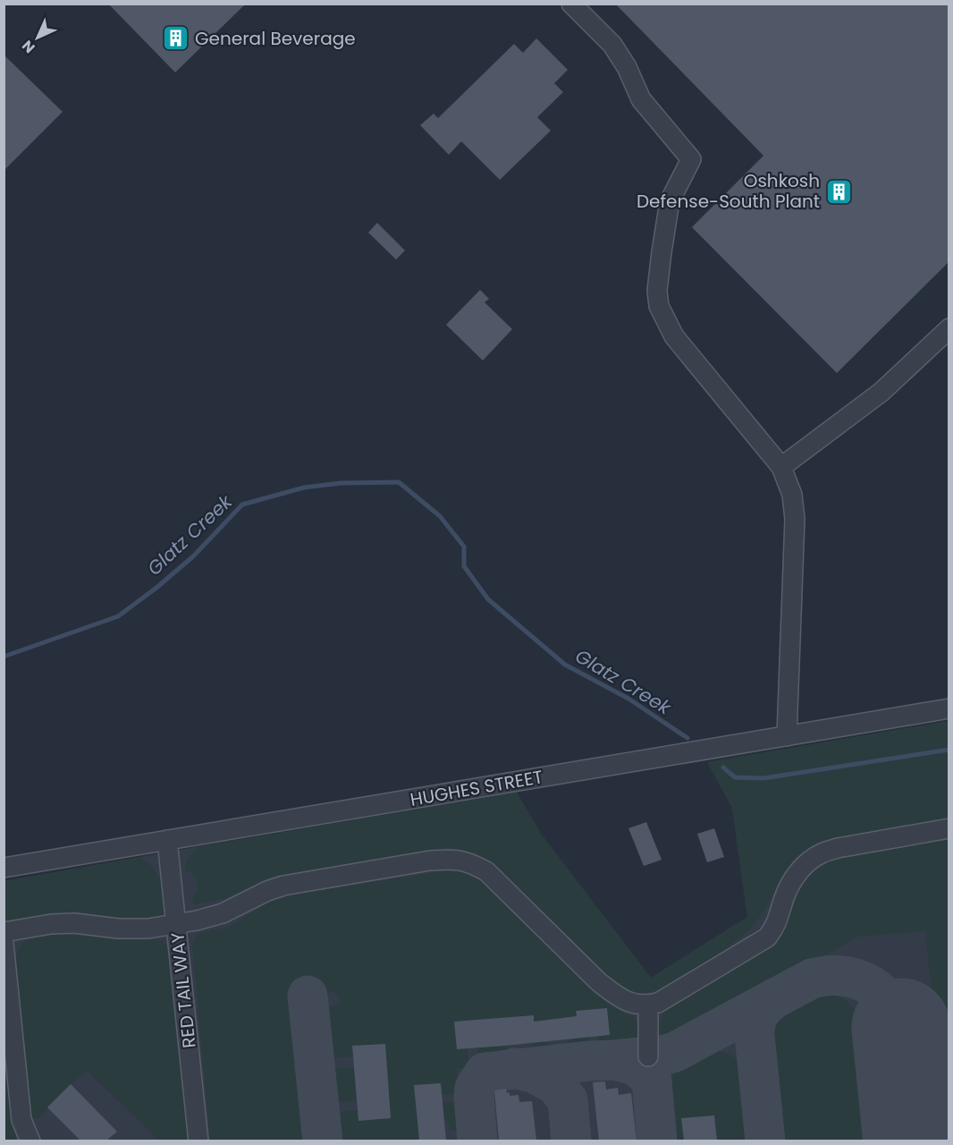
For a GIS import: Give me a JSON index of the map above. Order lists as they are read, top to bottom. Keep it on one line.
{"streets":{"street":["HUGHES STREET","RED TAIL WAY"]},"crossings":[["HUGHES STREET","RED TAIL WAY"]],"water":["Glatz Creek"],"places":{"building":["General Beverage","Oshkosh Defense-South Plant"]},"north":"bottom left"}
